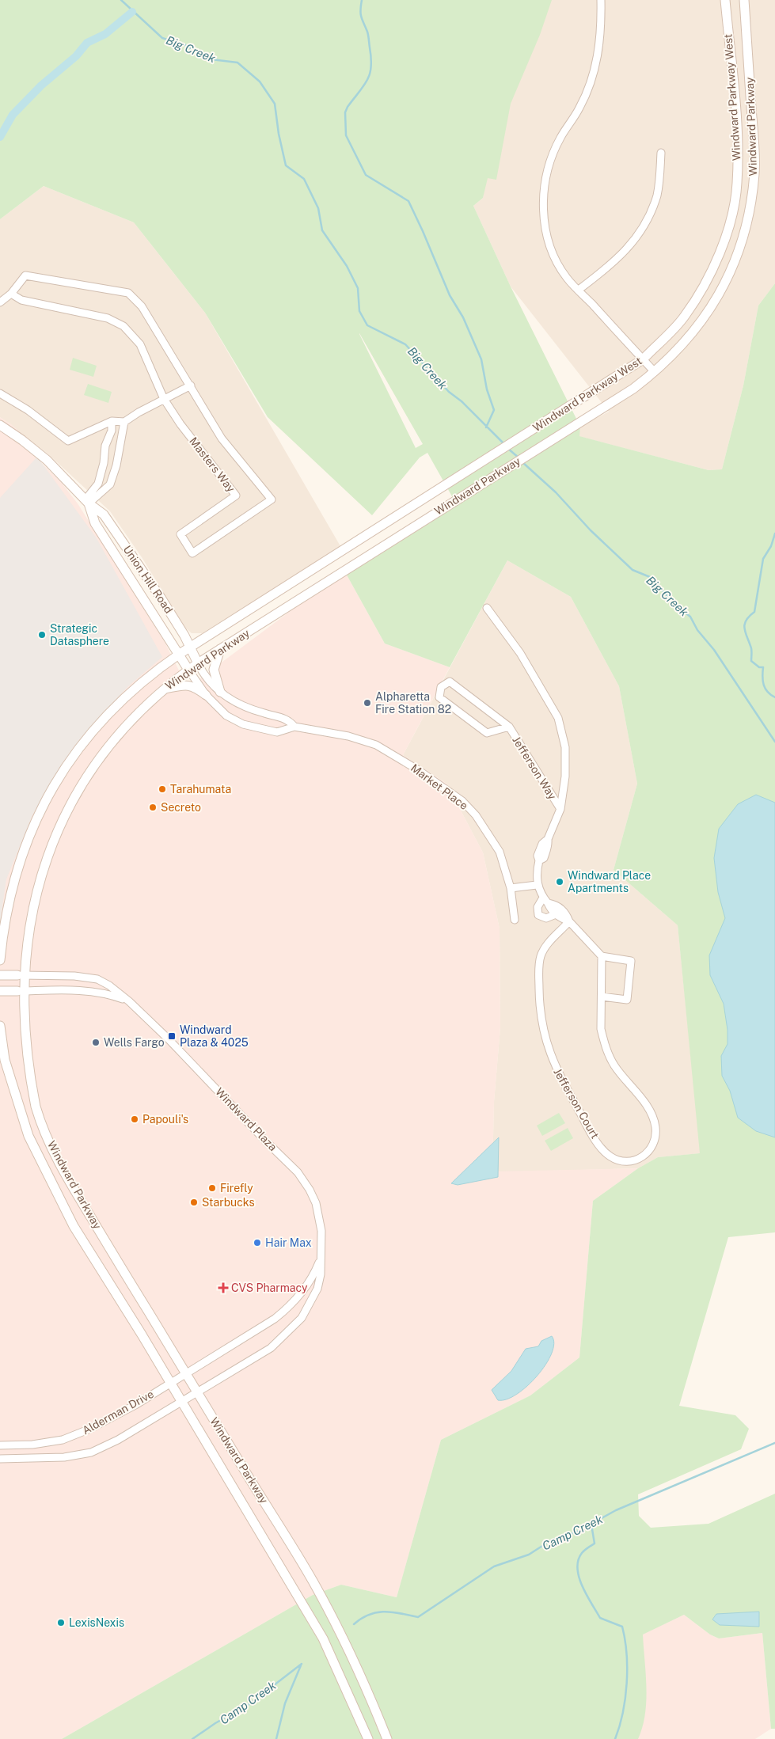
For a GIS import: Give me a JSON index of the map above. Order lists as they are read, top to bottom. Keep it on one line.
{"streets":{"main road":["Windward Parkway West","Windward Parkway","Union Hill Road","Windward Plaza"],"street":["Masters Way","Jefferson Way","Market Place","Jefferson Court","Alderman Drive"]},"crossings":[["Windward Parkway West","Windward Parkway"],["Windward Parkway","Union Hill Road"],["Windward Parkway","Market Place"],["Windward Parkway","Windward Plaza"],["Windward Parkway","Alderman Drive"],["Union Hill Road","Market Place"],["Windward Plaza","Alderman Drive"]],"water":["Big Creek","Camp Creek"],"places":{"other":["Strategic Datasphere","Alpharetta Fire Station 82","Tarahumata","Secreto","Windward Place Apartments","Wells Fargo","Papouli's","Firefly","Starbucks","Hair Max","LexisNexis"],"transit":["Windward Plaza & 4025"],"health":["CVS Pharmacy"]}}
